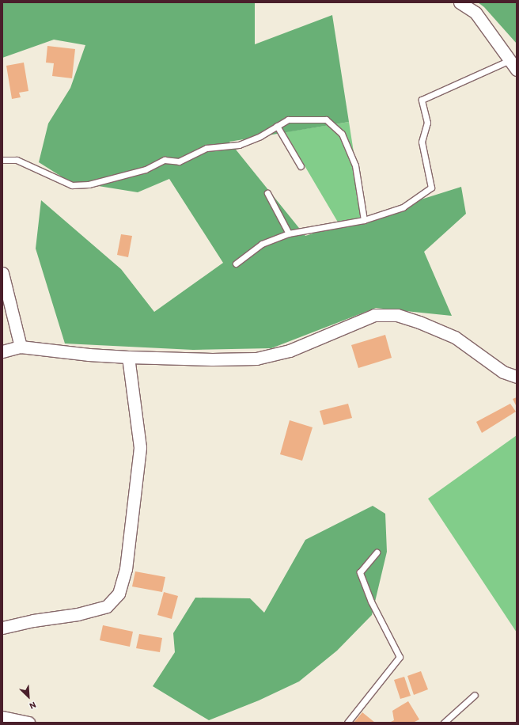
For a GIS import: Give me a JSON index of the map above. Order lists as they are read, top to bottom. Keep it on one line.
{"north":"bottom right"}
